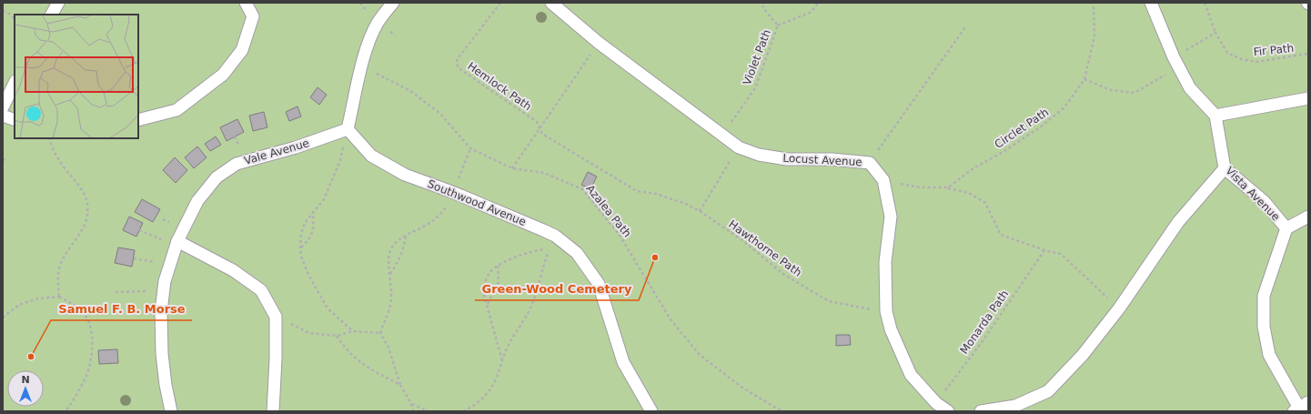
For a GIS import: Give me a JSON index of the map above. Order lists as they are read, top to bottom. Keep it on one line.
{"streets":{"lane":["Vale Avenue","Locust Avenue","Vista Avenue","Southwood Avenue"],"path":["Fir Path","Violet Path","Hemlock Path","Circlet Path","Azalea Path","Hawthorne Path","Monarda Path"]},"crossings":[["Violet Path","Locust Avenue"],["Hemlock Path","Hawthorne Path"],["Vale Avenue","Southwood Avenue"],["Locust Avenue","Hawthorne Path"],["Locust Avenue","Monarda Path"]],"places":["Green-Wood Cemetery","Samuel F. B. Morse"],"north":"top"}
